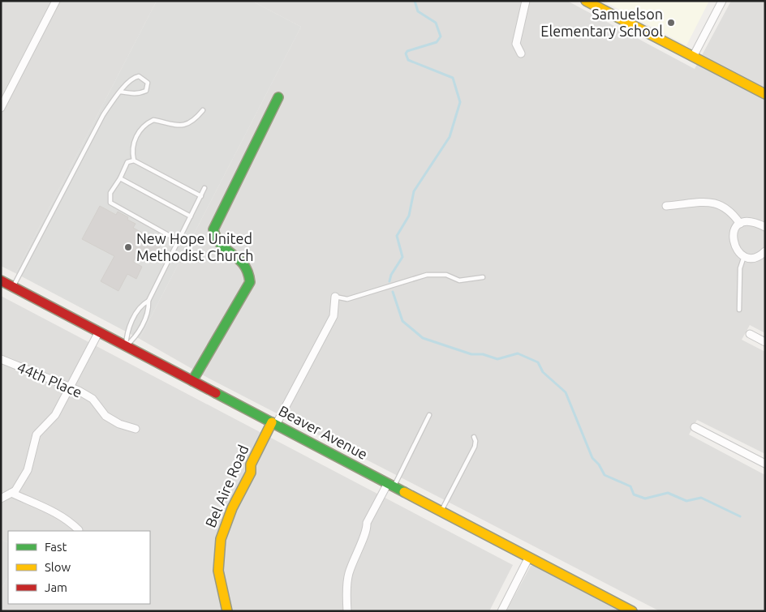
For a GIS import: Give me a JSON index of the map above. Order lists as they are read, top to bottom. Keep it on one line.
{"streets":{"street":["44th Place","Beaver Avenue","Bel Aire Road"]},"crossings":[["Beaver Avenue","Bel Aire Road"]],"places":["Samuelson Elementary School","New Hope United Methodist Church"],"legend":["Fast","Slow","Jam"]}
